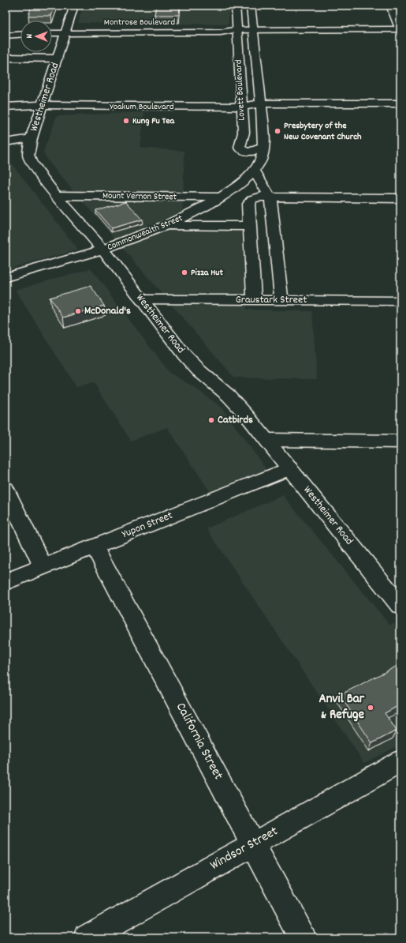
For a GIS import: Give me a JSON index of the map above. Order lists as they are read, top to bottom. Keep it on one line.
{"streets":{"street":["Montrose Boulevard","Lovett Boulevard","Westheimer Road","Yoakum Boulevard","Mount Vernon Street","Commonwealth Street","Graustark Street","Yupon Street","California Street","Windsor Street"]},"crossings":[["Montrose Boulevard","Lovett Boulevard"],["Montrose Boulevard","Westheimer Road"],["Lovett Boulevard","Yoakum Boulevard"],["Lovett Boulevard","Commonwealth Street"],["Westheimer Road","Yoakum Boulevard"],["Westheimer Road","Mount Vernon Street"],["Westheimer Road","Commonwealth Street"],["Westheimer Road","Graustark Street"],["Westheimer Road","Yupon Street"],["Mount Vernon Street","Commonwealth Street"],["Yupon Street","California Street"],["California Street","Windsor Street"]],"places":["Kung Fu Tea","Presbytery of the New Covenant Church","Pizza Hut","McDonald's","Catbirds","Anvil Bar & Refuge"],"north":"left"}
